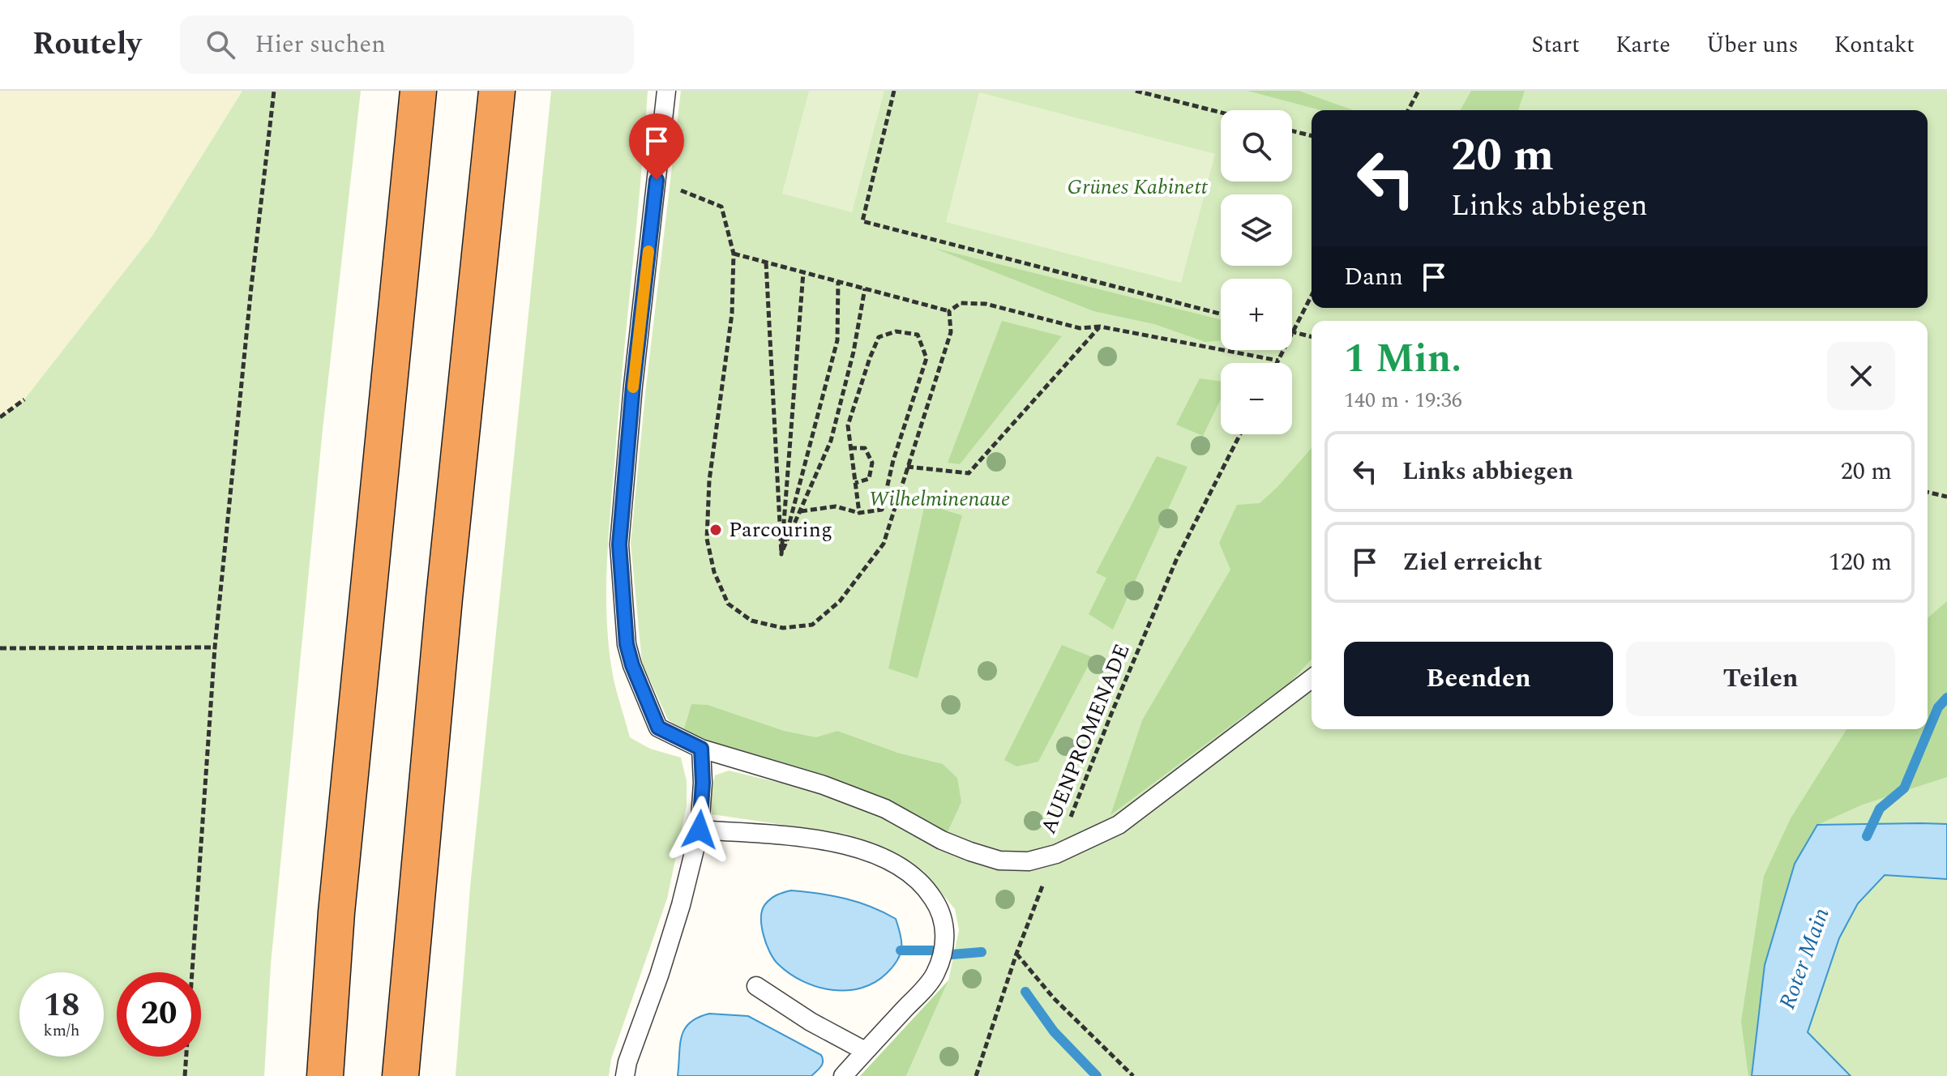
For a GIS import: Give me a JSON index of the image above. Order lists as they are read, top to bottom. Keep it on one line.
{"streets":{"path":["AUENPROMENADE"]},"water":["Roter Main"],"parks":["Grünes Kabinett","Wilhelminenaue"],"places":["Parcouring"],"page":{"header":"Routely","search":"Hier suchen","nav":["Start","Karte","Über uns","Kontakt"],"map_buttons":["+","−"],"turn":["20 m","Links abbiegen"],"then":"Dann","heading":["1 Min.","140 m · 19:36"],"list":[{"name":"Links abbiegen","value":"20 m"},{"name":"Ziel erreicht","value":"120 m"}],"buttons":["Beenden","Teilen"],"speed":"18 km/h","limit":"20"}}
